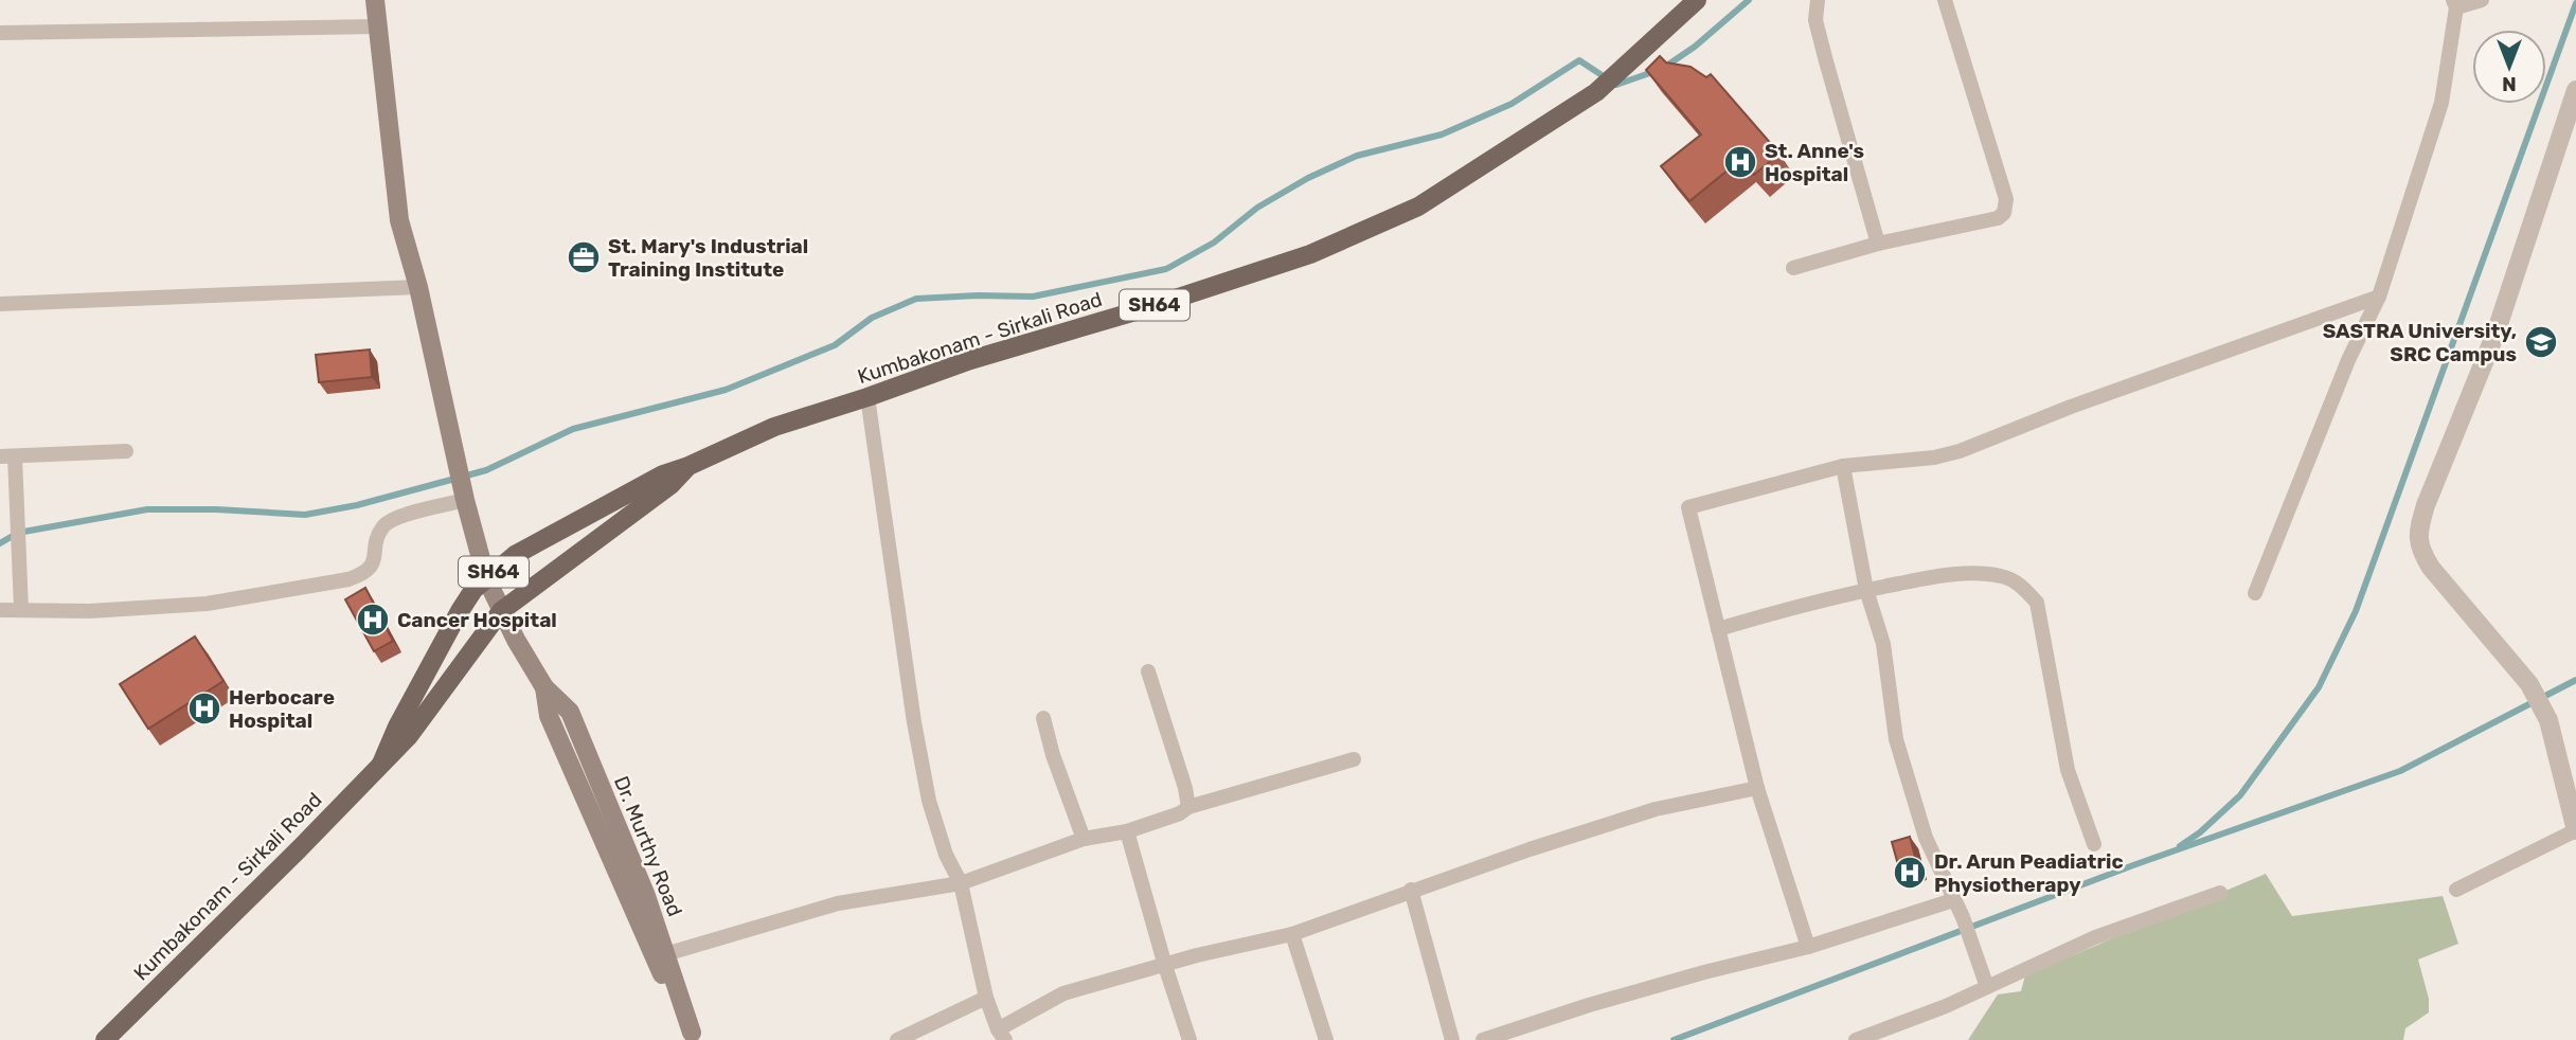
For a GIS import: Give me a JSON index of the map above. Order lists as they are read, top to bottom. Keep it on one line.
{"streets":{"main road":["SH64","Kumbakonam - Sirkali Road","Dr. Murthy Road"]},"crossings":[["Kumbakonam - Sirkali Road","Dr. Murthy Road"]],"places":{"hospital":["St. Anne's Hospital","Cancer Hospital","Herbocare Hospital","Dr. Arun Peadiatric Physiotherapy"],"office":["St. Mary's Industrial Training Institute"],"school or university":["SASTRA University, SRC Campus"]},"north":"bottom"}
